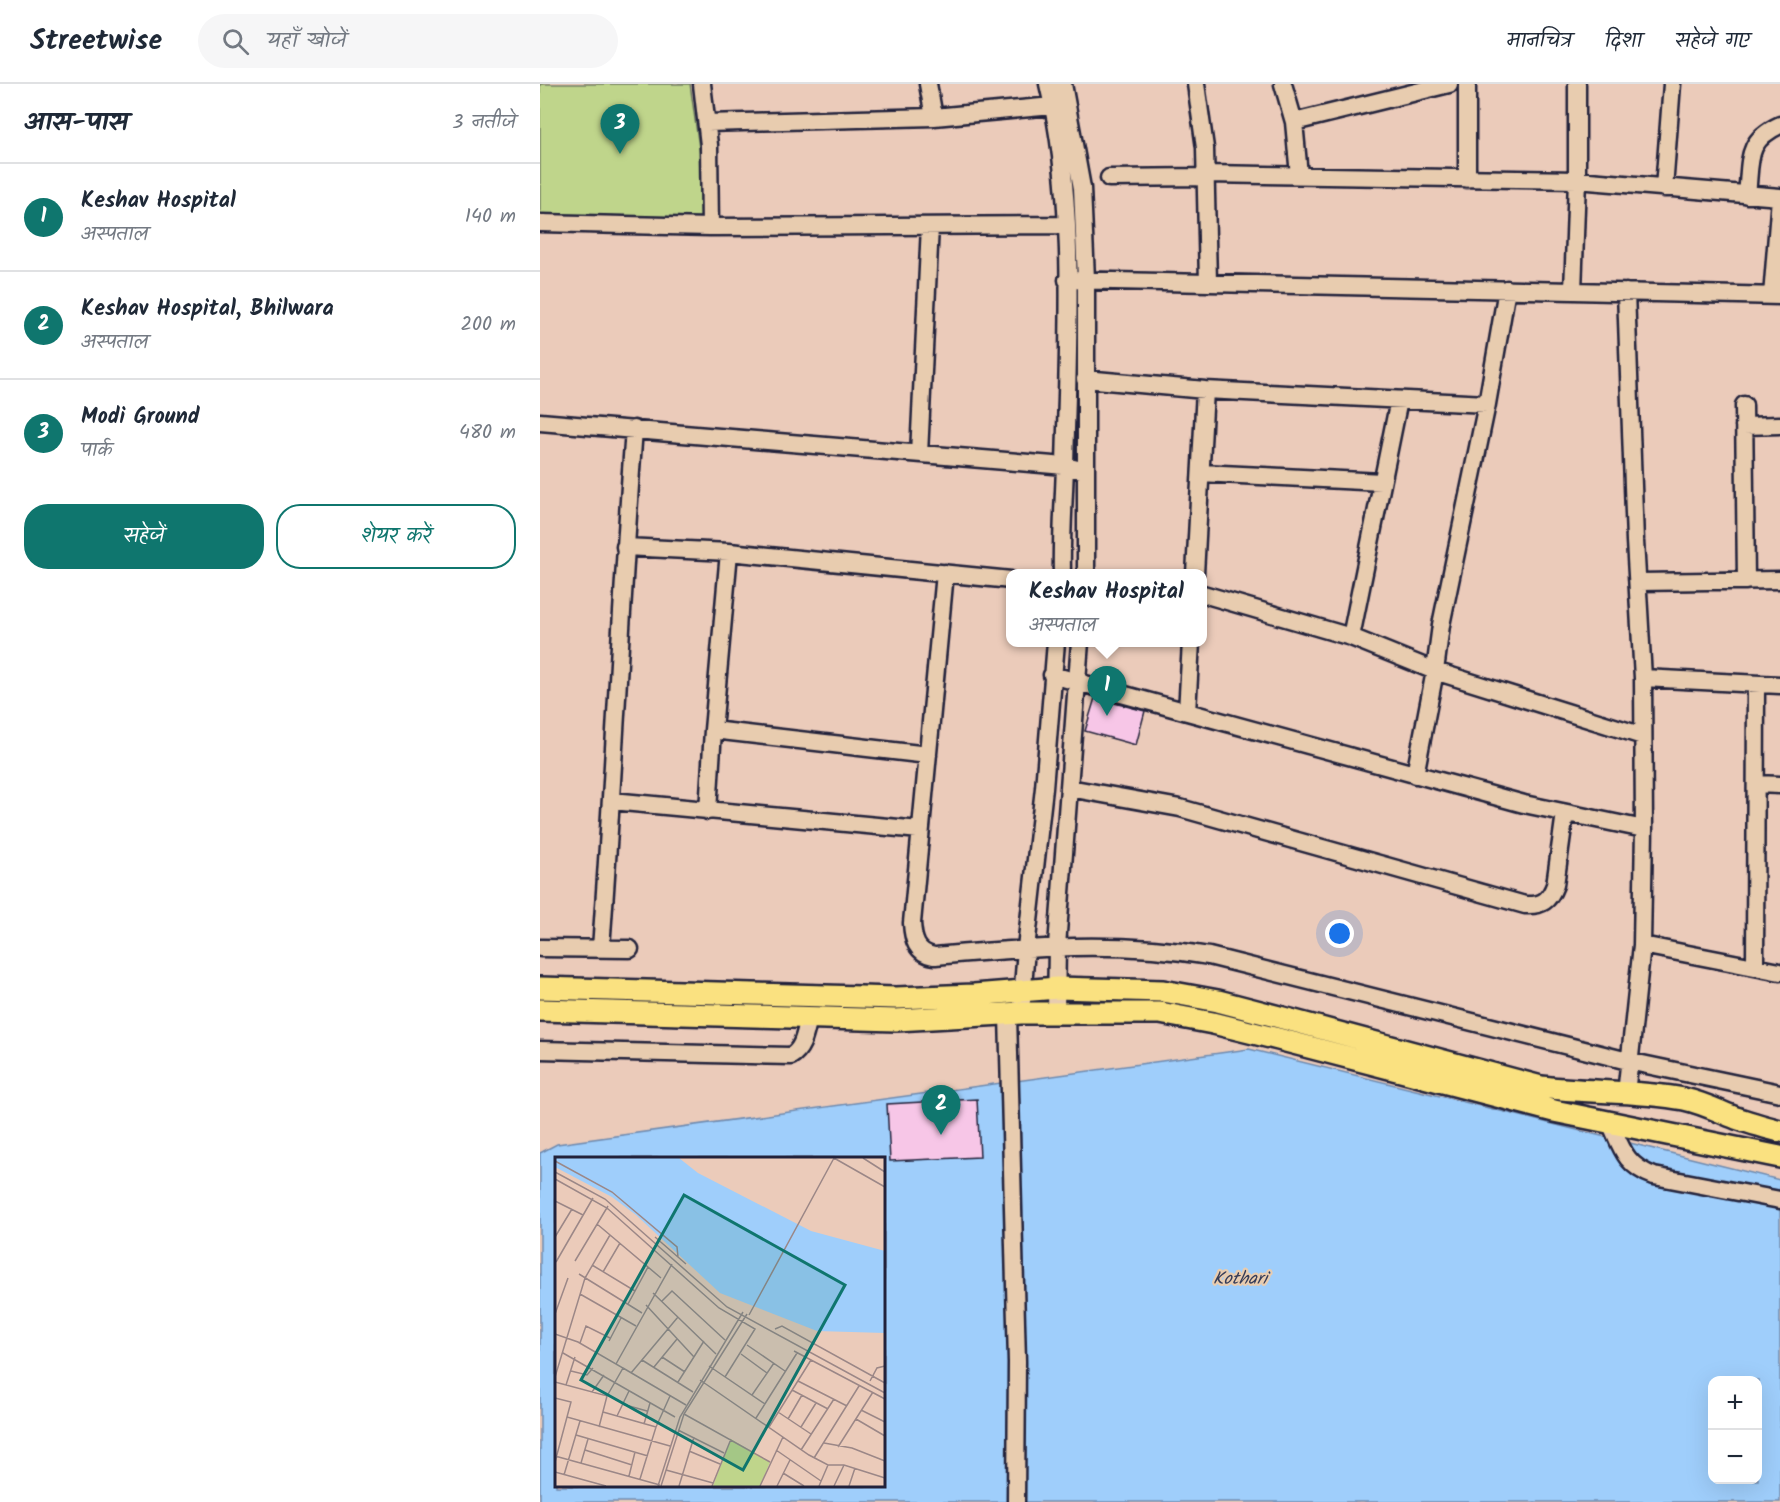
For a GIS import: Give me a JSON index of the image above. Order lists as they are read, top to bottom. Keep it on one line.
{"water":["Kothari"],"page":{"header":"Streetwise","search":"यहाँ खोजें","nav":["मानचित्र","दिशा","सहेजे गए"],"heading":["आस-पास","3 नतीजे"],"pins":["3","1","2"],"list":[{"mark":"1","name":"Keshav Hospital","note":"अस्पताल","value":"140 m"},{"mark":"2","name":"Keshav Hospital, Bhilwara","note":"अस्पताल","value":"200 m"},{"mark":"3","name":"Modi Ground","note":"पार्क","value":"480 m"}],"buttons":["सहेजें","शेयर करें"],"popup":["Keshav Hospital","अस्पताल"],"map_buttons":["+","−"]}}
